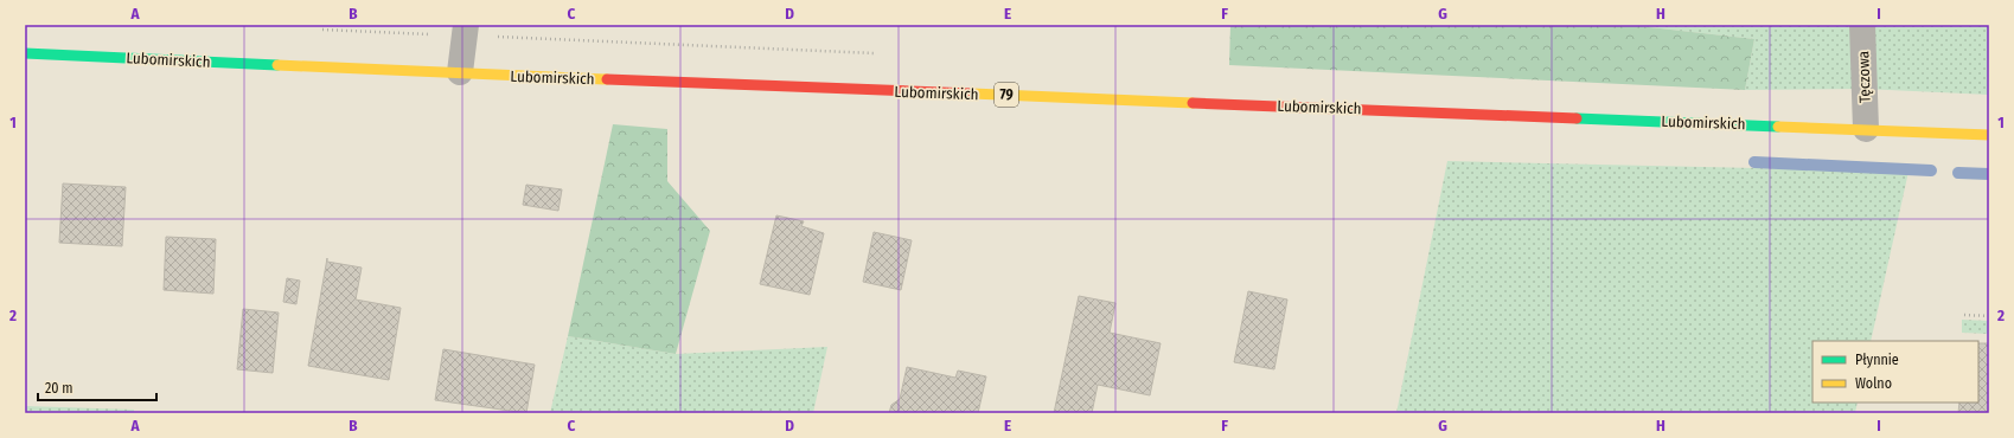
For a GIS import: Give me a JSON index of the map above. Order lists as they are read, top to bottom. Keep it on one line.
{"streets":{"main road":["Lubomirskich","79"],"street":["Tęczowa"]},"crossings":[["Lubomirskich","Tęczowa"]],"legend":["Płynnie","Wolno"],"scale_bar":"20 m","grid":{"columns":["A","B","C","D","E","F","G","H","I"],"rows":["1","2"]}}
